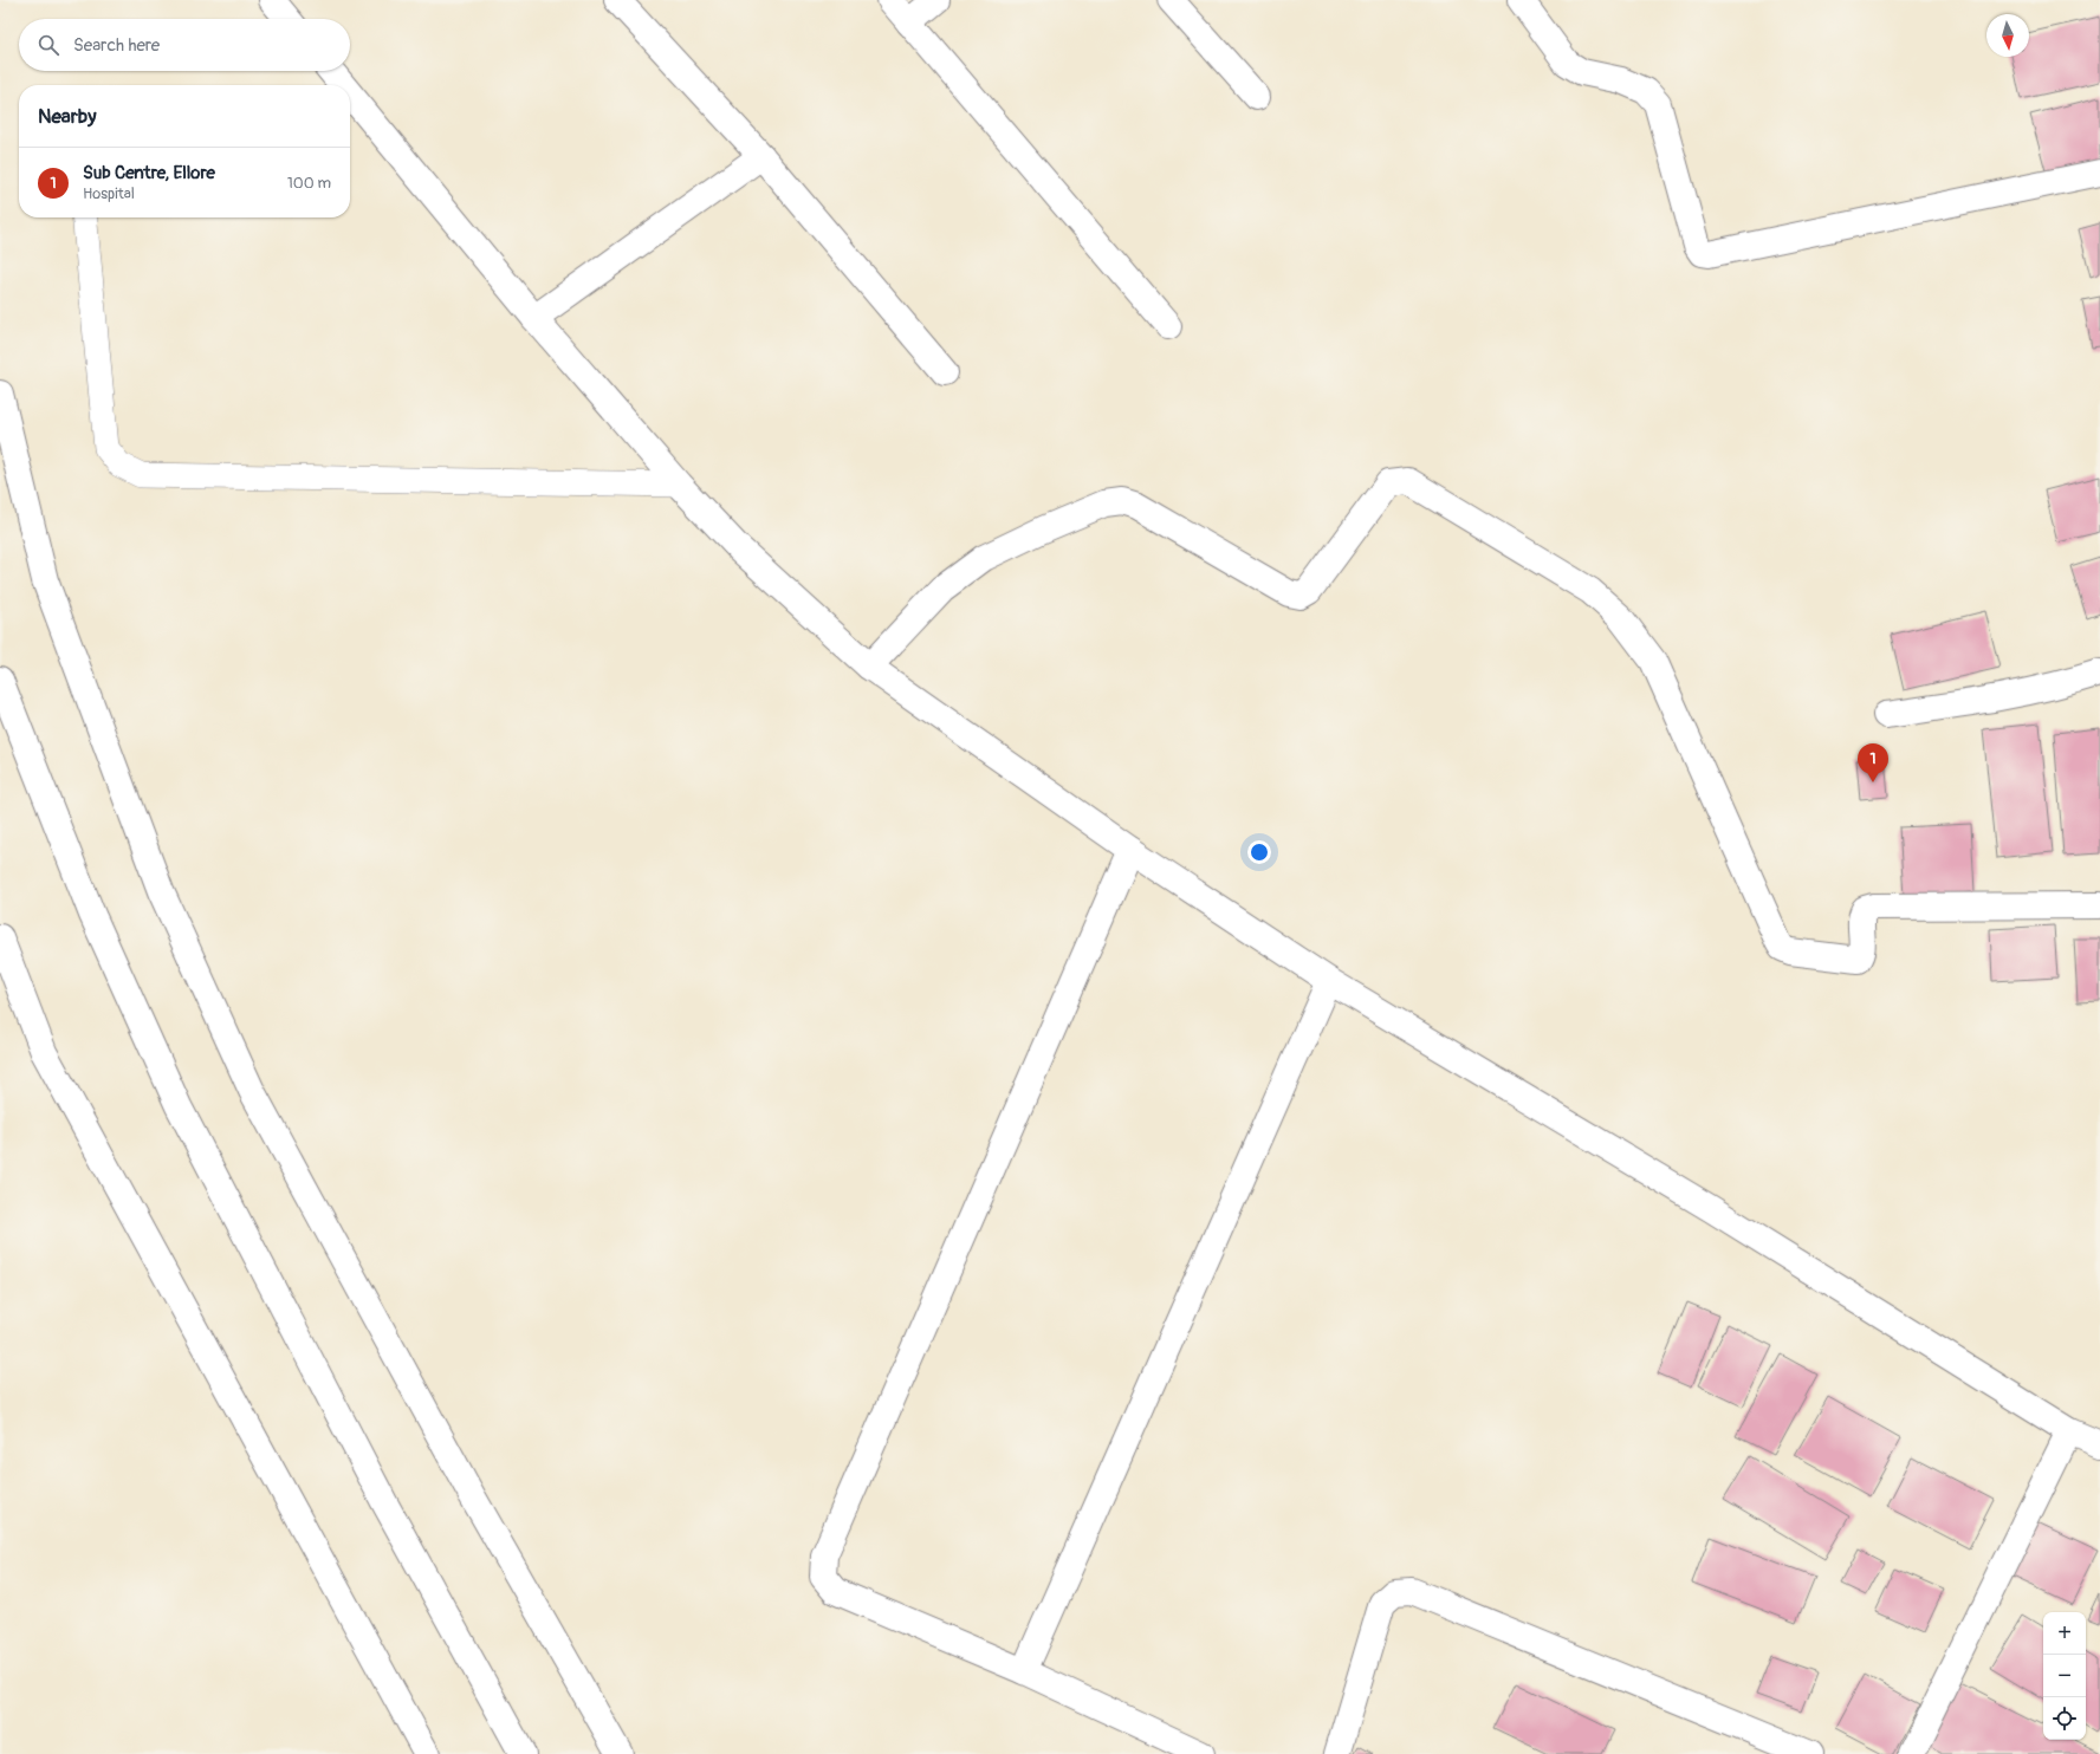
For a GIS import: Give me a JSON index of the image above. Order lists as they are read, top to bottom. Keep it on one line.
{"north":"bottom","page":{"search":"Search here","heading":"Nearby","list":[{"mark":"1","name":"Sub Centre, Ellore","note":"Hospital","value":"100 m"}],"pins":"1","map_buttons":["+","−"]}}
